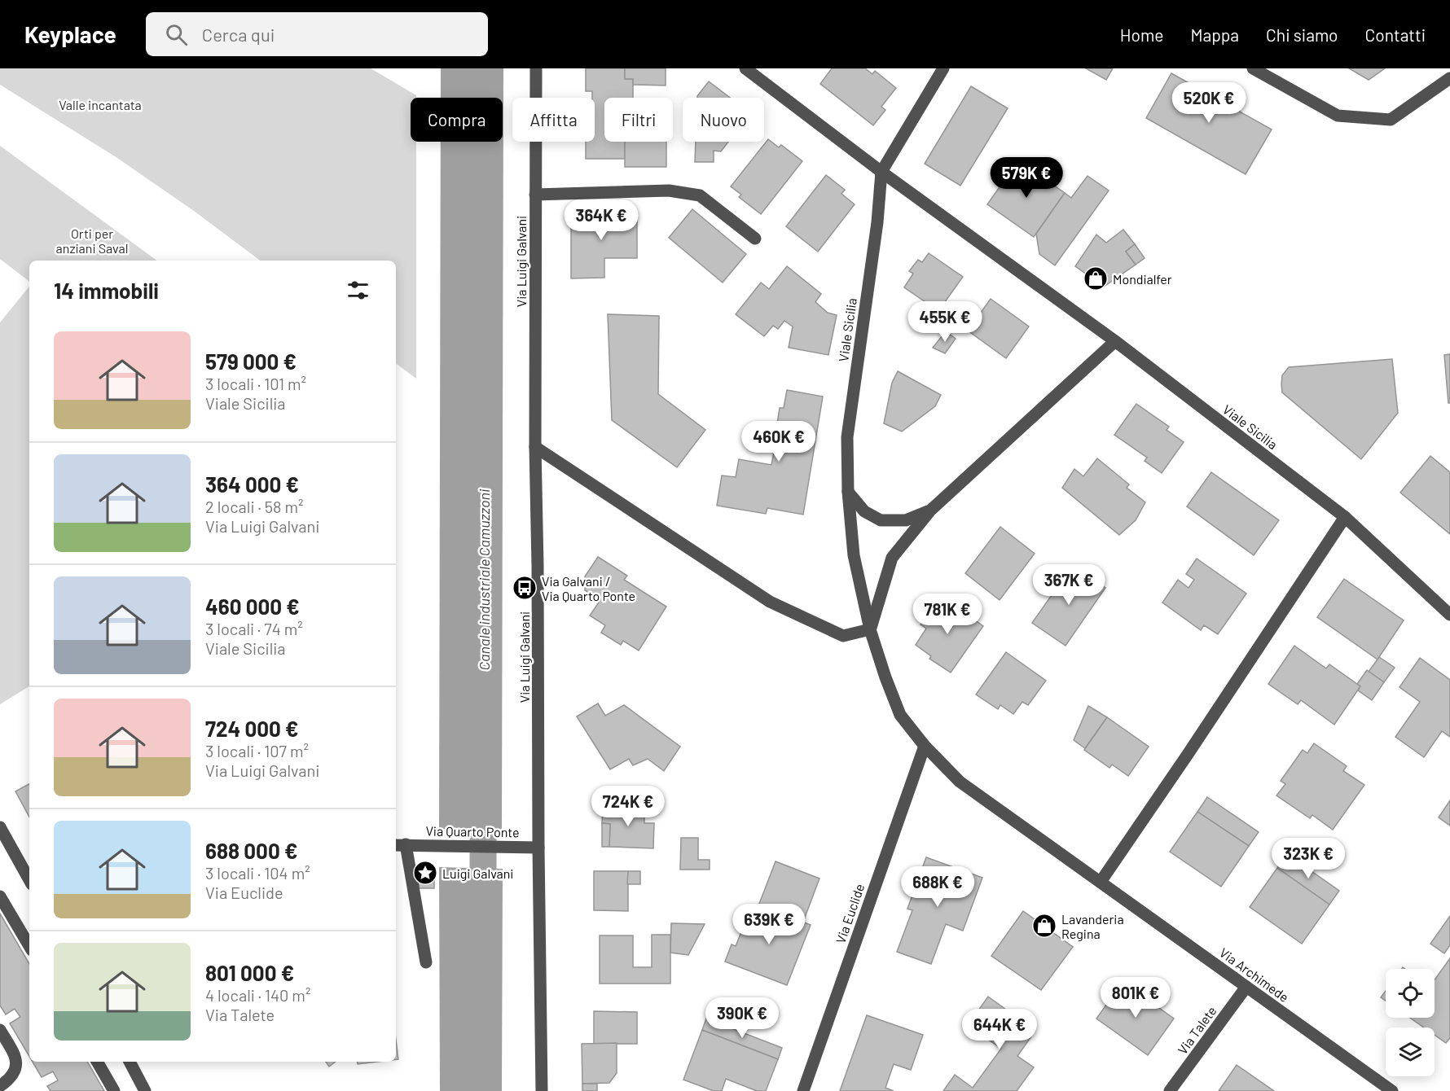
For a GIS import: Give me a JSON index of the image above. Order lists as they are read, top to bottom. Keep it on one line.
{"streets":{"street":["Via Luigi Galvani","Viale Sicilia","Via Quarto Ponte","Via Euclide","Via Archimede","Via Talete"]},"crossings":[["Via Luigi Galvani","Via Quarto Ponte"],["Viale Sicilia","Via Archimede"],["Via Euclide","Via Archimede"],["Via Archimede","Via Talete"]],"water":["Canale industriale Camuzzoni"],"parks":["Valle incantata","Orti per anziani Saval"],"places":{"shop":["Mondialfer","Lavanderia Regina"],"bus stop":["Via Galvani / Via Quarto Ponte"],"place":["Luigi Galvani"]},"page":{"header":"Keyplace","search":"Cerca qui","nav":["Home","Mappa","Chi siamo","Contatti"],"price":["520K €","579K €","364K €","455K €","460K €","367K €","781K €","724K €","323K €","688K €","639K €","801K €","390K €","644K €"],"chip":["Compra","Affitta","Filtri","Nuovo"],"heading":"14 immobili","list":[{"name":"579 000 €","note":"3 locali · 101 m² · Viale Sicilia"},{"name":"364 000 €","note":"2 locali · 58 m² · Via Luigi Galvani"},{"name":"460 000 €","note":"3 locali · 74 m² · Viale Sicilia"},{"name":"724 000 €","note":"3 locali · 107 m² · Via Luigi Galvani"},{"name":"688 000 €","note":"3 locali · 104 m² · Via Euclide"},{"name":"801 000 €","note":"4 locali · 140 m² · Via Talete"}]}}
